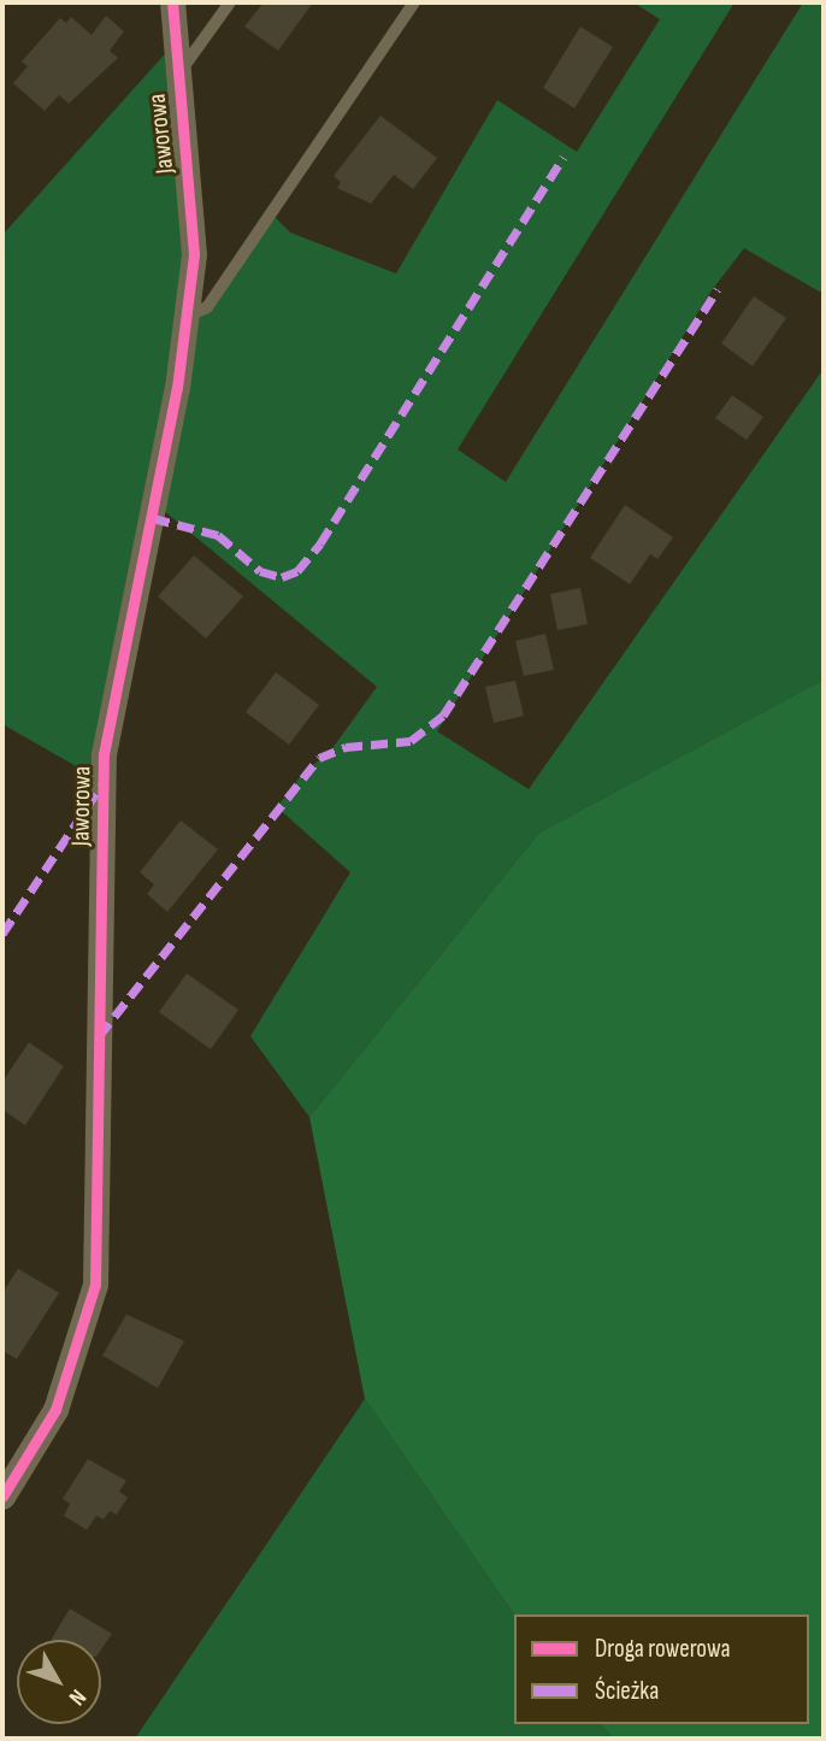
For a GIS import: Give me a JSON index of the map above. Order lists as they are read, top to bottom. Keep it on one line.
{"streets":{"street":["Jaworowa"]},"legend":["Droga rowerowa","Ścieżka"],"north":"bottom right"}
